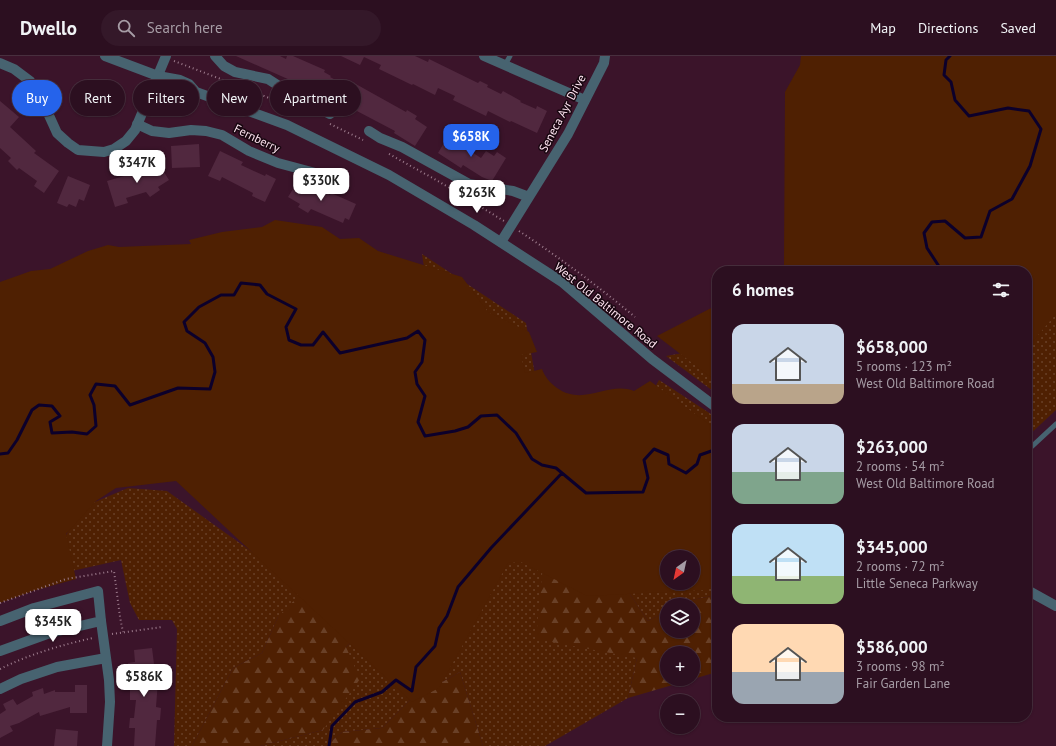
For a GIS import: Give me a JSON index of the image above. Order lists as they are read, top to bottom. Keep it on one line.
{"streets":{"street":["Seneca Ayr Drive","Fernberry","West Old Baltimore Road"]},"crossings":[["Seneca Ayr Drive","West Old Baltimore Road"]],"north":"bottom left","page":{"header":"Dwello","search":"Search here","nav":["Map","Directions","Saved"],"chip":["Buy","Rent","Filters","New","Apartment"],"price":["$658K","$347K","$330K","$263K","$345K","$586K"],"heading":"6 homes","list":[{"name":"$658,000","note":"5 rooms · 123 m² · West Old Baltimore Road"},{"name":"$263,000","note":"2 rooms · 54 m² · West Old Baltimore Road"},{"name":"$345,000","note":"2 rooms · 72 m² · Little Seneca Parkway"},{"name":"$586,000","note":"3 rooms · 98 m² · Fair Garden Lane"}],"map_buttons":["+","−"]}}
